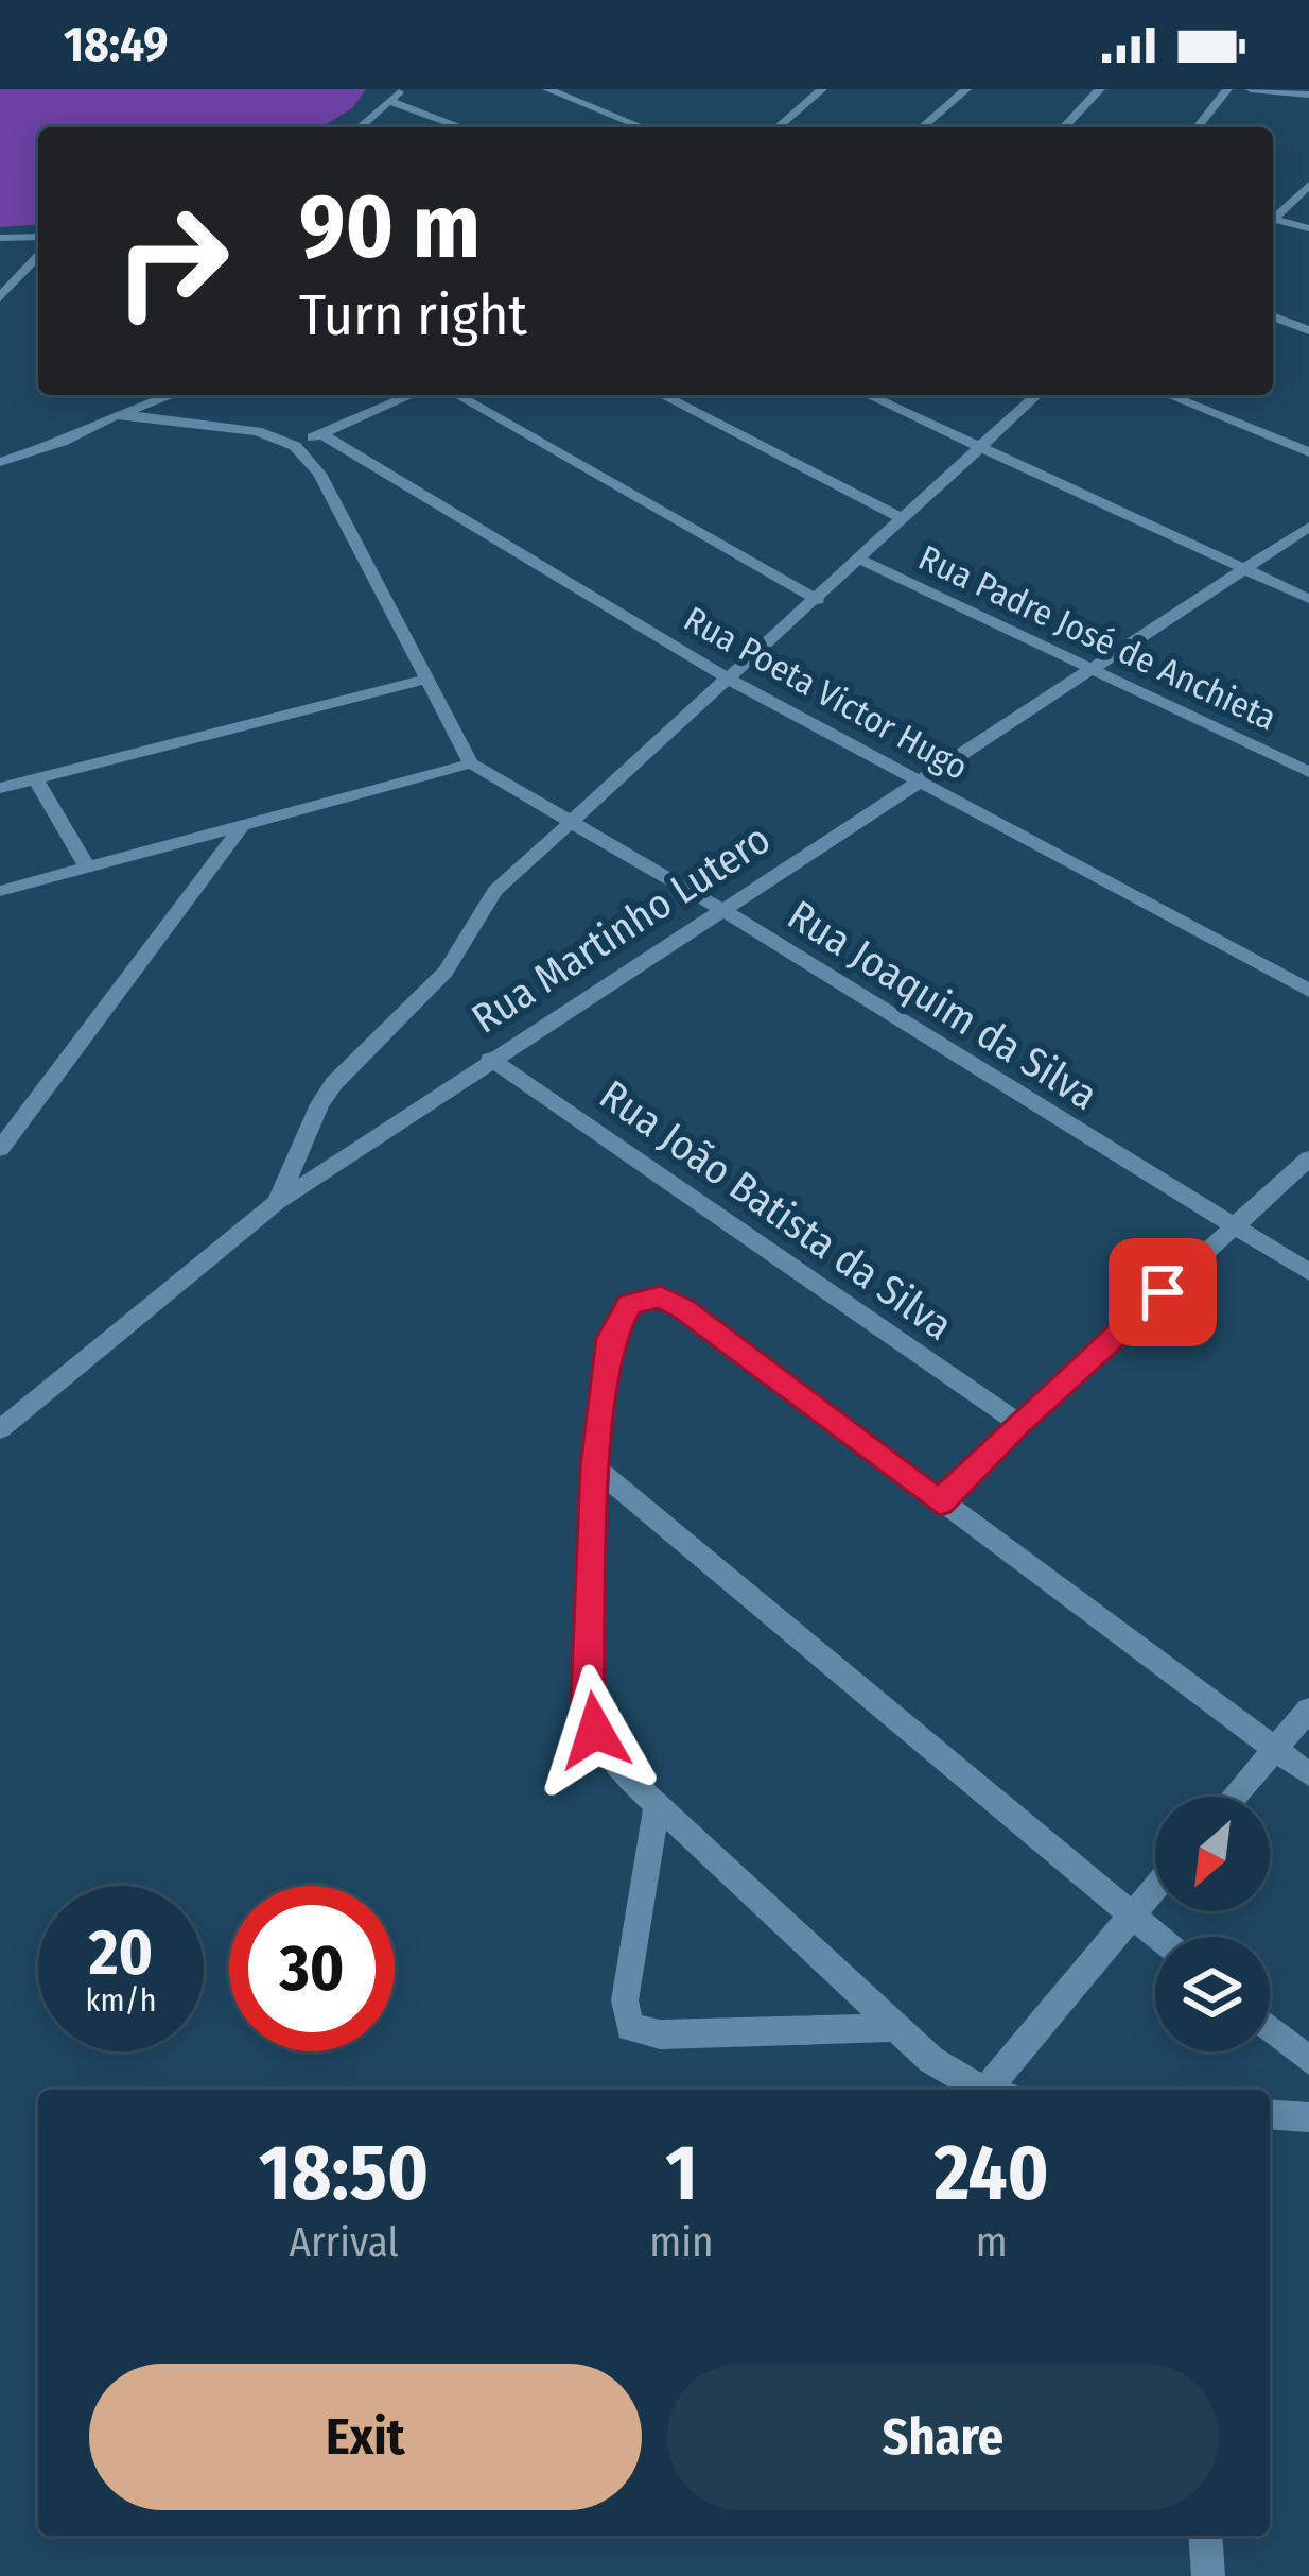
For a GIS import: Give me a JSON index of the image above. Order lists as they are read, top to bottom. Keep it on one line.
{"streets":{"street":["Rua Padre José de Anchieta","Rua Poeta Victor Hugo","Rua Martinho Lutero","Rua Joaquim da Silva","Rua João Batista da Silva"]},"crossings":[["Rua Padre José de Anchieta","Rua Martinho Lutero"],["Rua Poeta Victor Hugo","Rua Martinho Lutero"],["Rua Martinho Lutero","Rua Joaquim da Silva"],["Rua Martinho Lutero","Rua João Batista da Silva"]],"north":"bottom left","page":{"status":"18:49","turn":["90 m","Turn right"],"speed":"20 km/h","limit":"30","eta":["18:50","Arrival","1","min","240","m"],"buttons":["Exit","Share"]}}
